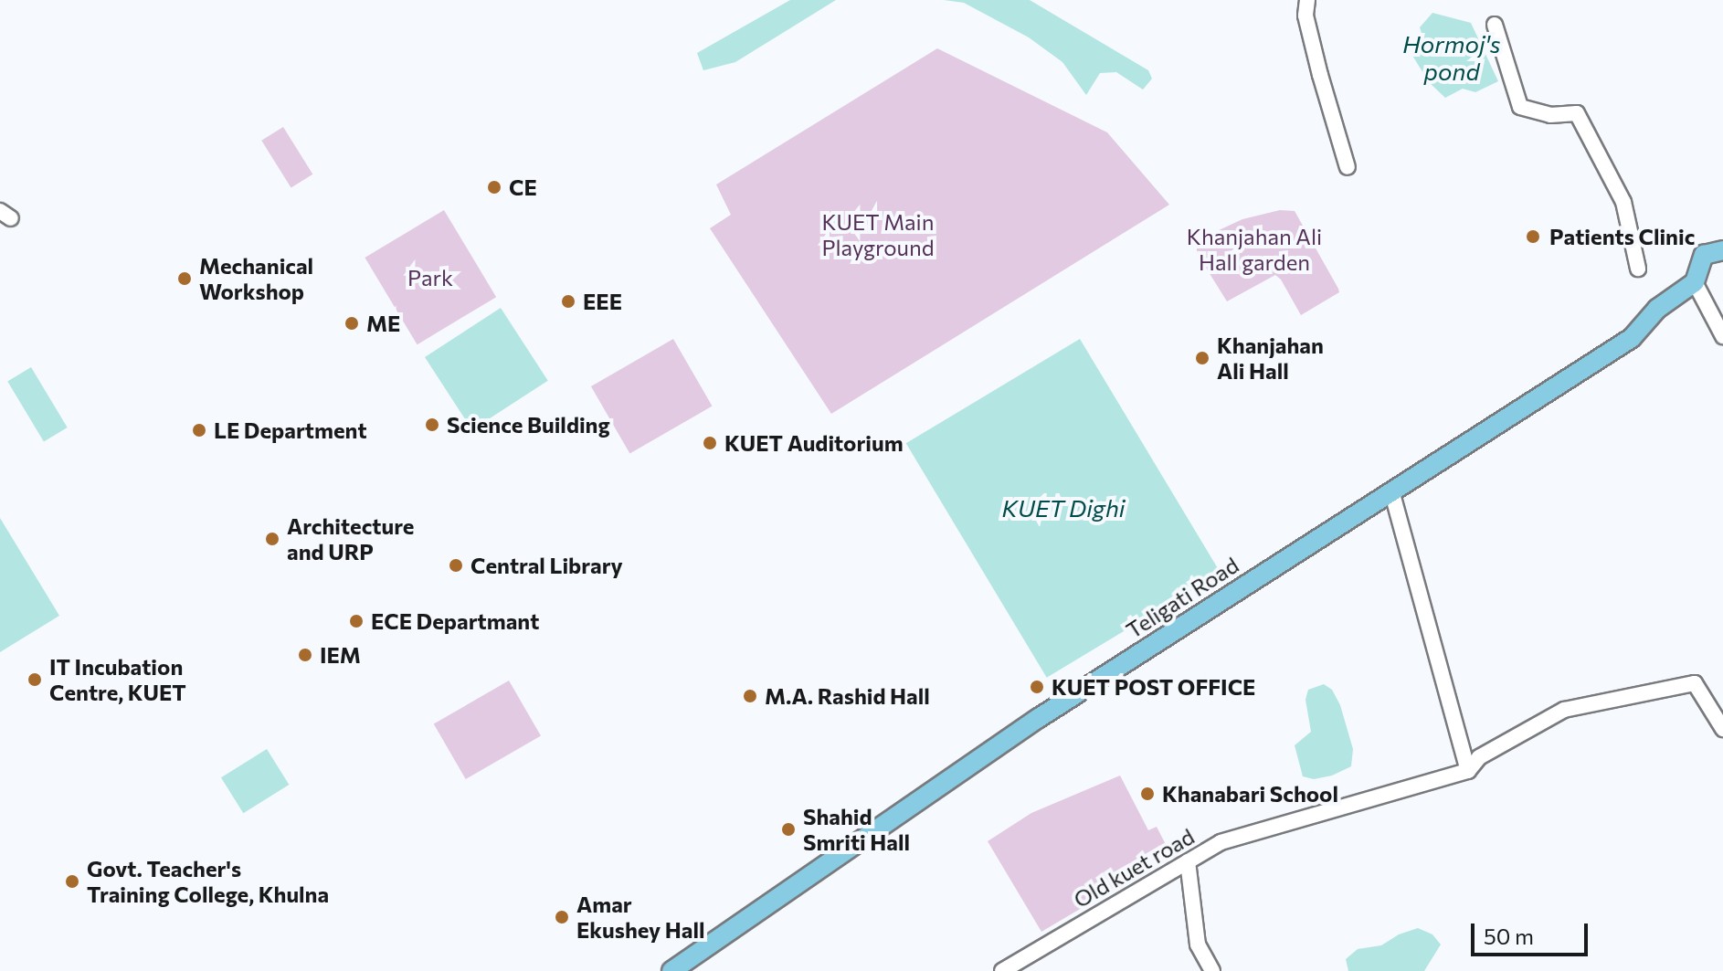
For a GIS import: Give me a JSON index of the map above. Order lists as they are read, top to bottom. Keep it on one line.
{"streets":{"main road":["Teligati Road"],"street":["Old kuet road"]},"water":["Hormoj's pond","KUET Dighi"],"parks":["KUET Main Playground","Khanjahan Ali Hall garden","Park"],"places":["CE","Patients Clinic","Mechanical Workshop","EEE","ME","Khanjahan Ali Hall","Science Building","LE Department","KUET Auditorium","Architecture and URP","Central Library","ECE Departmant","IEM","IT Incubation Centre, KUET","KUET POST OFFICE","M.A. Rashid Hall","Khanabari School","Shahid Smriti Hall","Govt. Teacher's Training College, Khulna","Amar Ekushey Hall"],"scale_bar":"50 m"}
